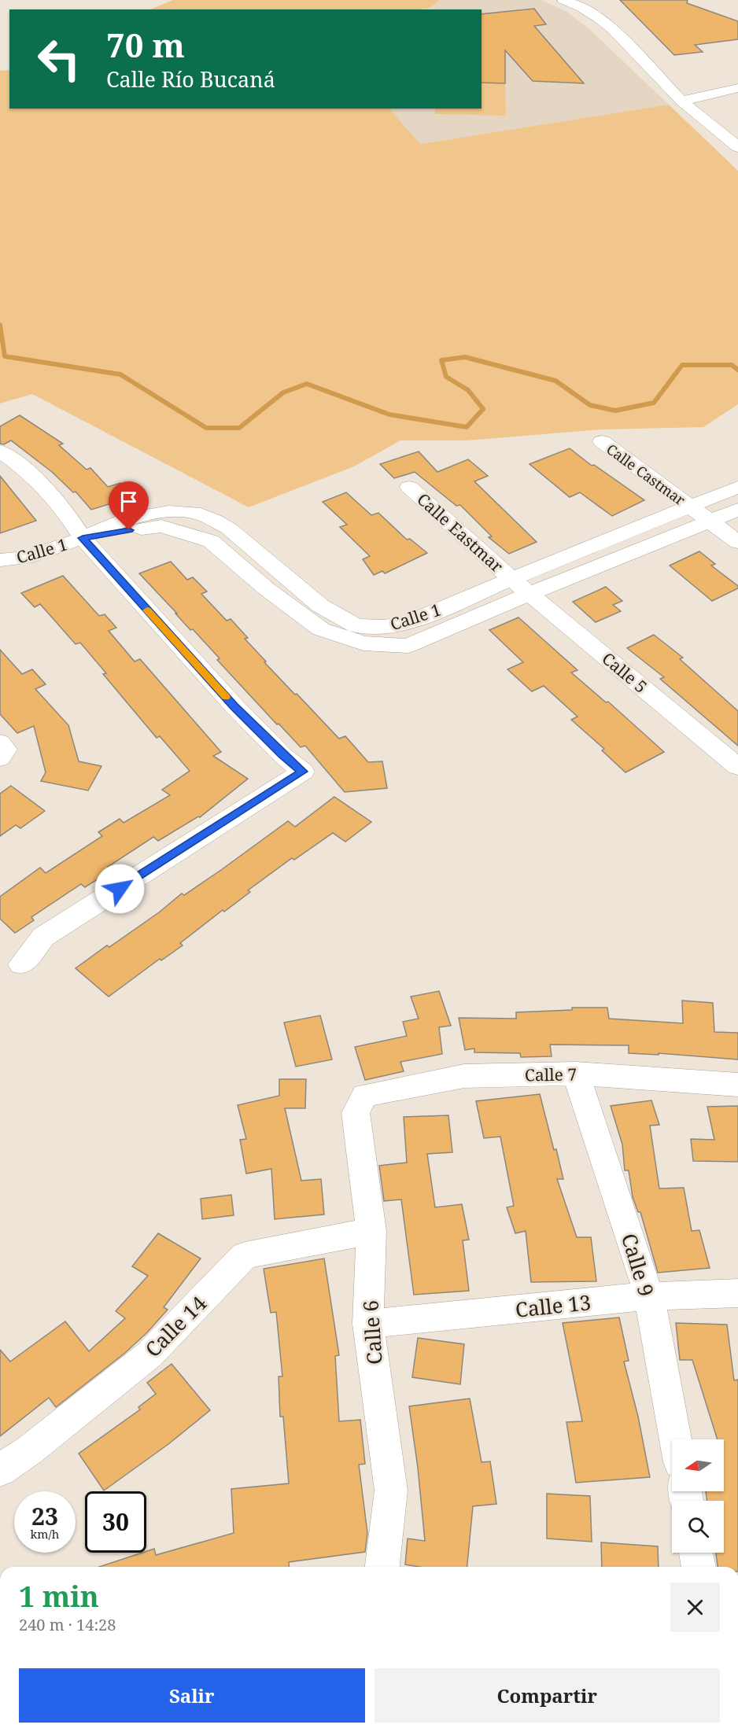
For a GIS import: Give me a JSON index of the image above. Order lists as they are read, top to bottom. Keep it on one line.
{"streets":{"street":["Calle Castmar","Calle Eastmar","Calle 1","Calle 5","Calle 7","Calle 9","Calle 13","Calle 14","Calle 6"]},"crossings":[["Calle Castmar","Calle 1"],["Calle Eastmar","Calle 1"],["Calle Eastmar","Calle 5"],["Calle 1","Calle 5"],["Calle 7","Calle 9"],["Calle 7","Calle 6"],["Calle 9","Calle 13"],["Calle 13","Calle 6"],["Calle 14","Calle 6"]],"north":"left","page":{"turn":["70 m","Calle Río Bucaná"],"speed":"23 km/h","limit":"30","heading":["1 min","240 m · 14:28"],"buttons":["Salir","Compartir"]}}
